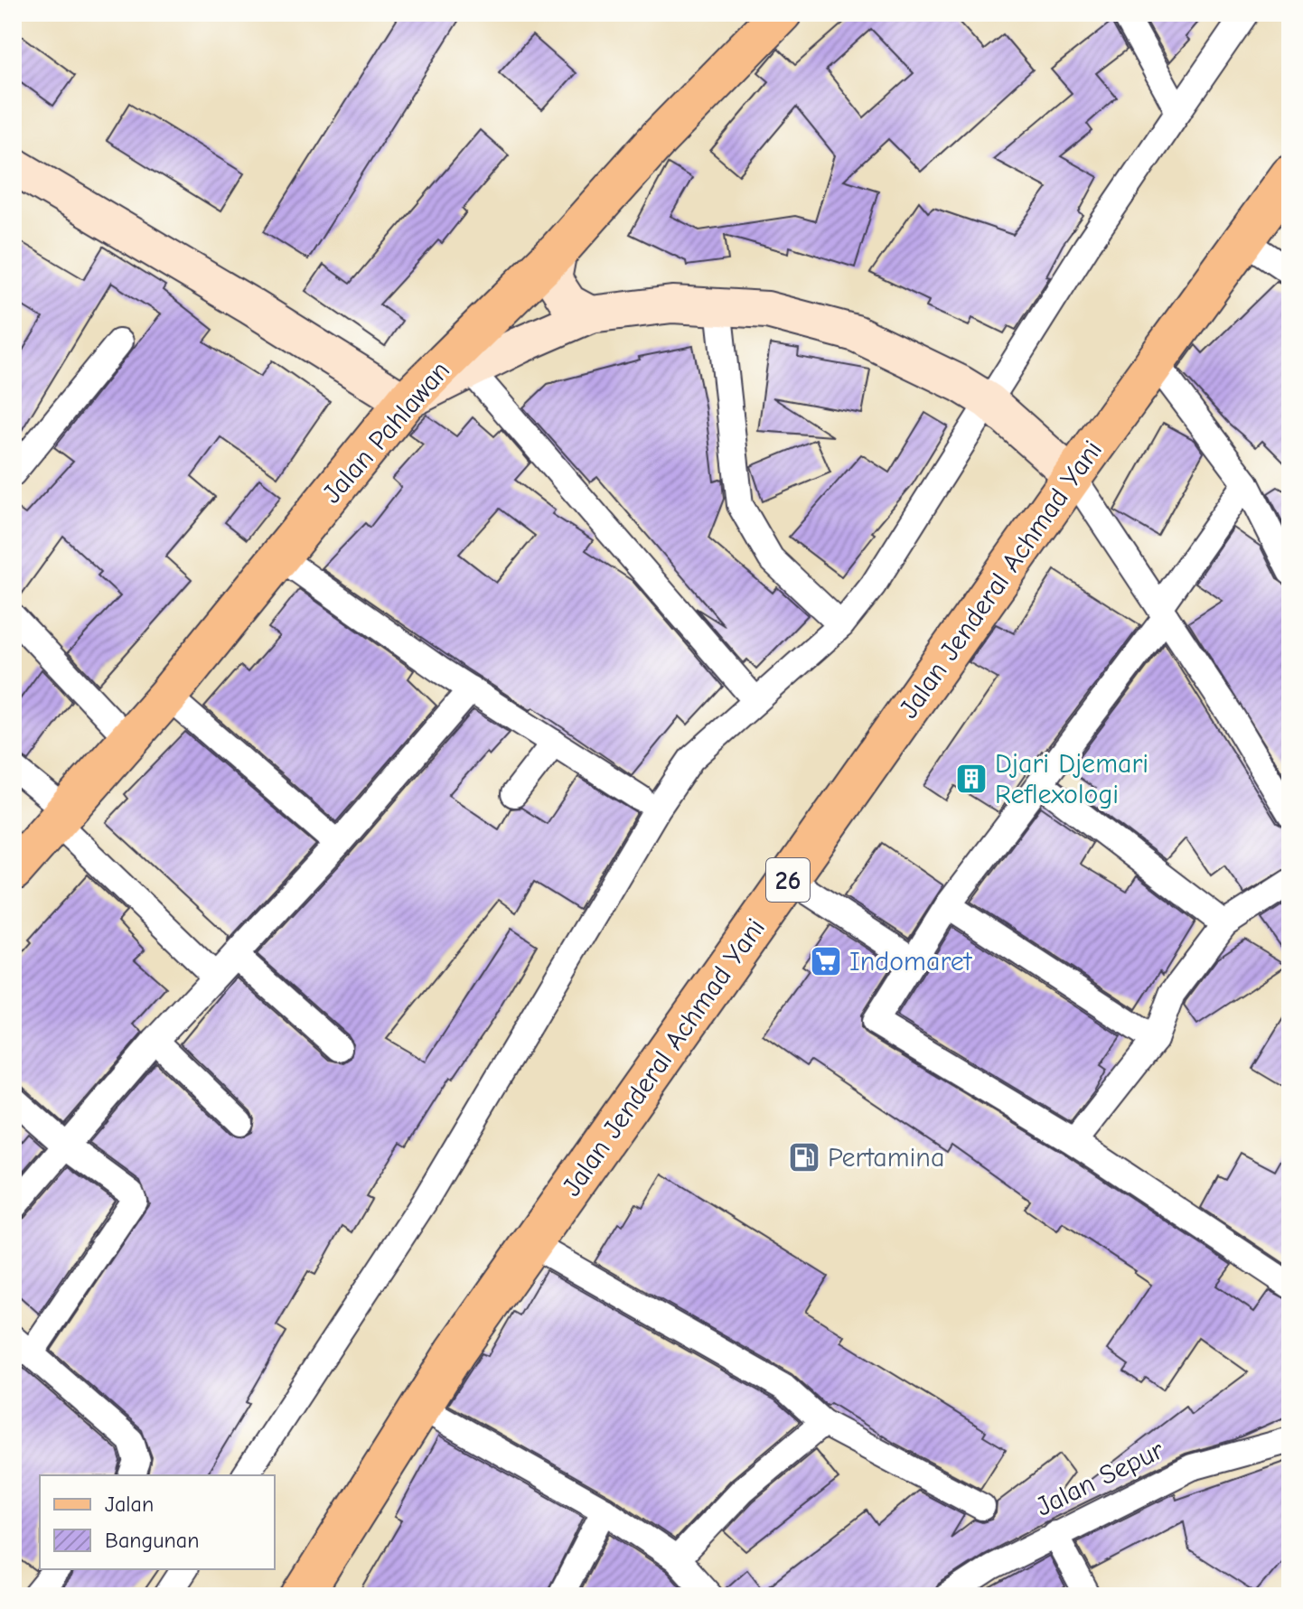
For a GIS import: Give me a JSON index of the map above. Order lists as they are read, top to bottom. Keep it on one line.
{"streets":{"main road":["Jalan Pahlawan","Jalan Jenderal Achmad Yani","26"],"street":["Jalan Sepur"]},"places":{"building":["Djari Djemari Reflexologi"],"supermarket":["Indomaret"],"fuel station":["Pertamina"]},"legend":["Jalan","Bangunan"]}
